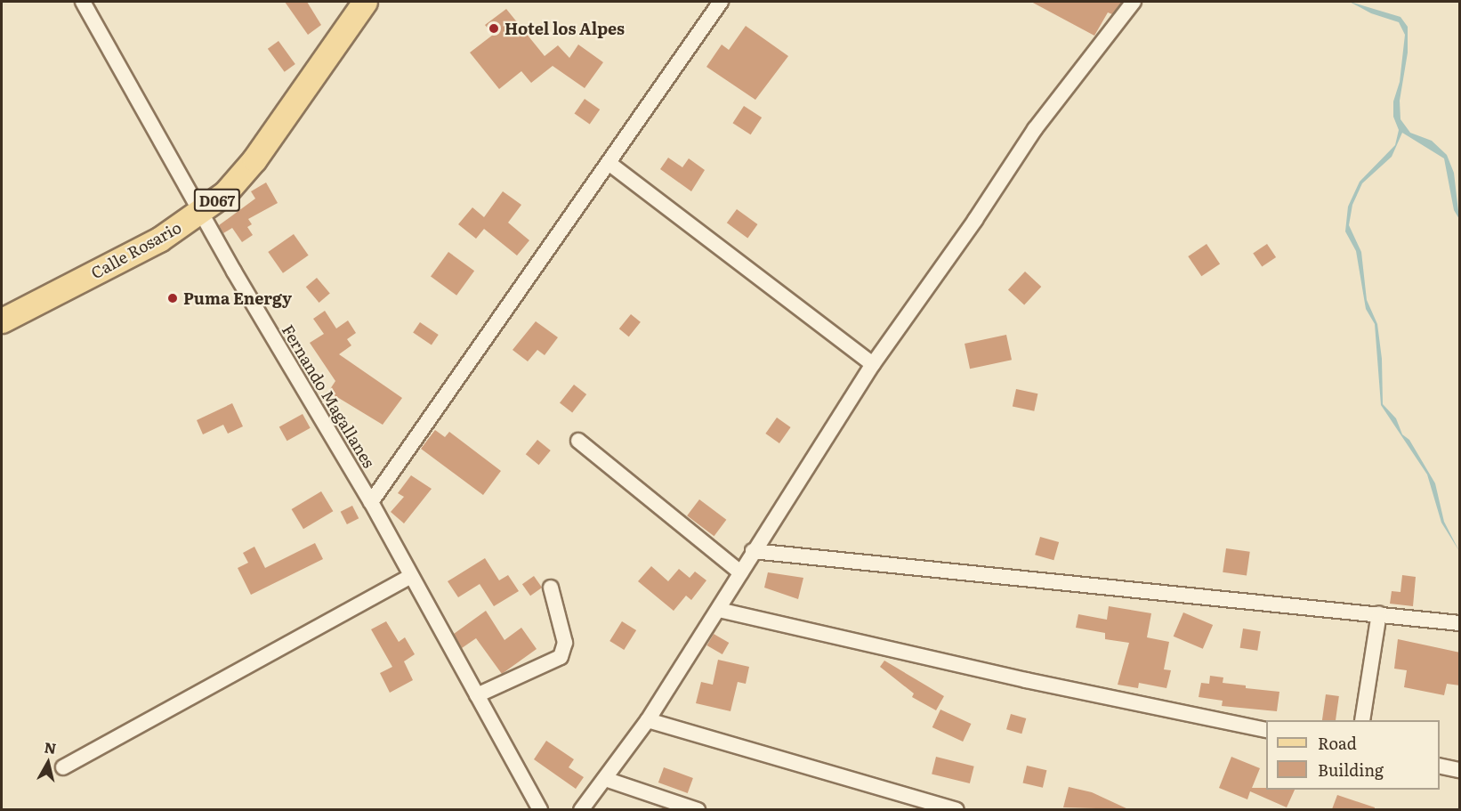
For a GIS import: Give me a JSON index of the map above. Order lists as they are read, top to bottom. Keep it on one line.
{"streets":{"main road":["D067","Calle Rosario"],"street":["Fernando Magallanes"]},"crossings":[["Calle Rosario","Fernando Magallanes"]],"places":["Hotel los Alpes","Puma Energy"],"legend":["Road","Building"],"north":"top"}
